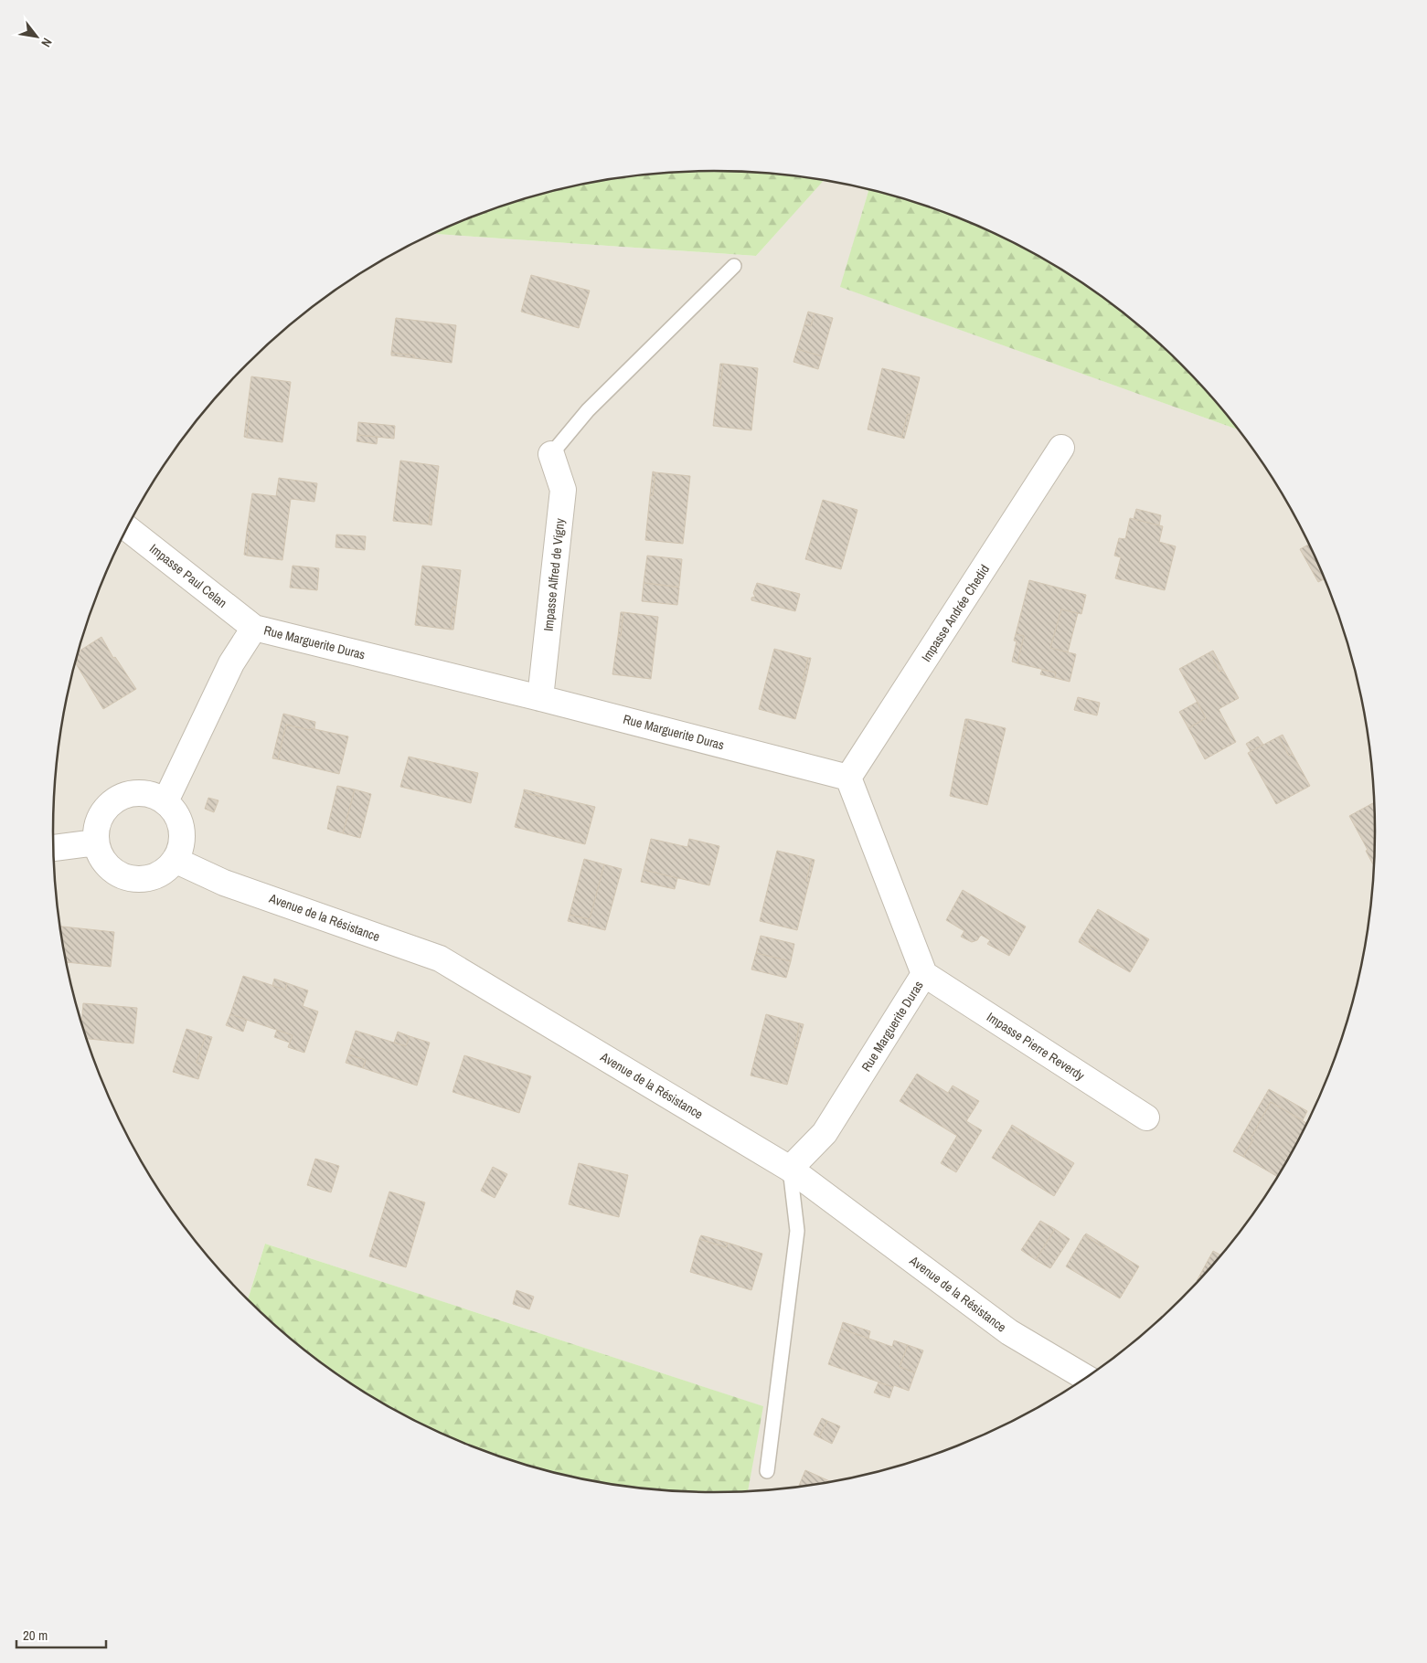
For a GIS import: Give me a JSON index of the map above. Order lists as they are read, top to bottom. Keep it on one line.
{"streets":{"street":["Impasse Alfred de Vigny","Impasse Paul Celan","Impasse Andrée Chedid","Rue Marguerite Duras","Avenue de la Résistance","Impasse Pierre Reverdy"]},"crossings":[["Impasse Alfred de Vigny","Rue Marguerite Duras"],["Impasse Paul Celan","Rue Marguerite Duras"],["Impasse Andrée Chedid","Rue Marguerite Duras"],["Rue Marguerite Duras","Avenue de la Résistance"],["Rue Marguerite Duras","Impasse Pierre Reverdy"]],"scale_bar":"20 m","north":"bottom right"}
